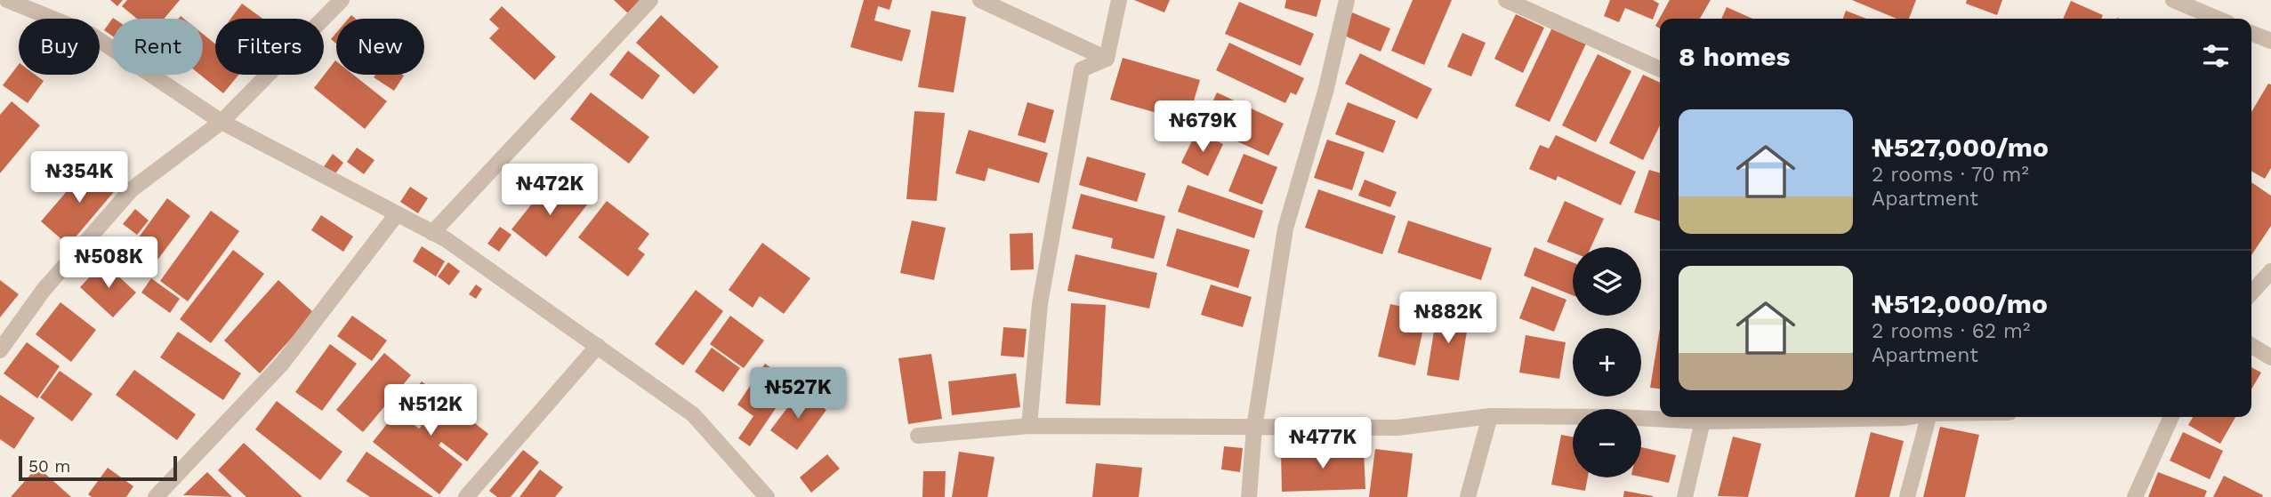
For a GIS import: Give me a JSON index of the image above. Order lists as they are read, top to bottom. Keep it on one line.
{"scale_bar":"50 m","page":{"chip":["Buy","Rent","Filters","New"],"heading":"8 homes","list":[{"name":"₦527,000/mo","note":"2 rooms · 70 m² · Apartment"},{"name":"₦512,000/mo","note":"2 rooms · 62 m² · Apartment"}],"price":["₦679K","₦354K","₦472K","₦508K","₦882K","₦527K","₦512K","₦477K"],"map_buttons":["+","−"],"scale":"50 m"}}
